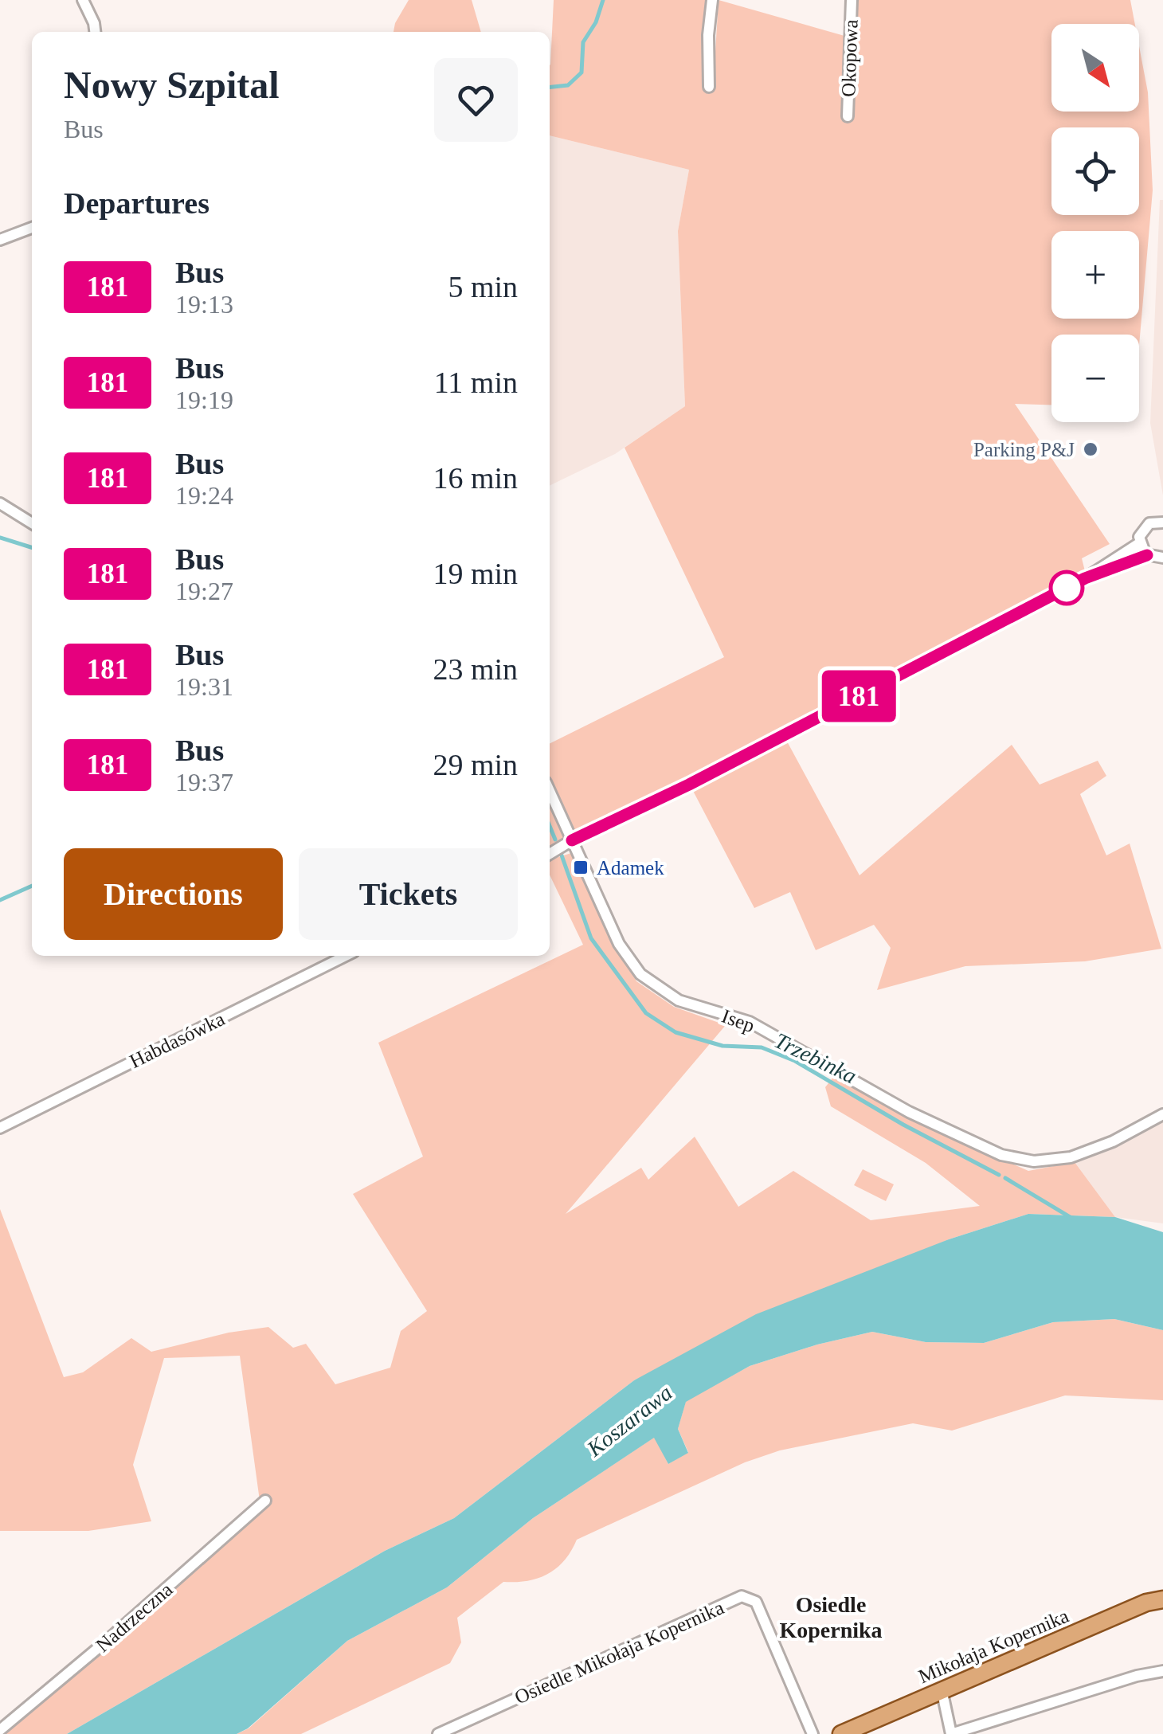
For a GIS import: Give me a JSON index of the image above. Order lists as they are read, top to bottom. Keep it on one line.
{"streets":{"main road":["Mikołaja Kopernika"],"street":["Okopowa","Isep","Habdasówka","Nadrzeczna","Osiedle Mikołaja Kopernika"]},"districts":["Osiedle Kopernika"],"water":["Trzebinka","Koszarawa"],"places":{"other":["Parking P&J"],"transit":["Adamek"]},"lines":["bus line 181"],"north":"bottom right","page":{"on_map":"181","map_buttons":["+","−"],"heading":[["Nowy Szpital","Bus"],"Departures"],"list":[{"mark":"181","name":"Bus","note":"19:13","value":"5 min"},{"mark":"181","name":"Bus","note":"19:19","value":"11 min"},{"mark":"181","name":"Bus","note":"19:24","value":"16 min"},{"mark":"181","name":"Bus","note":"19:27","value":"19 min"},{"mark":"181","name":"Bus","note":"19:31","value":"23 min"},{"mark":"181","name":"Bus","note":"19:37","value":"29 min"}],"buttons":["Directions","Tickets"]}}
